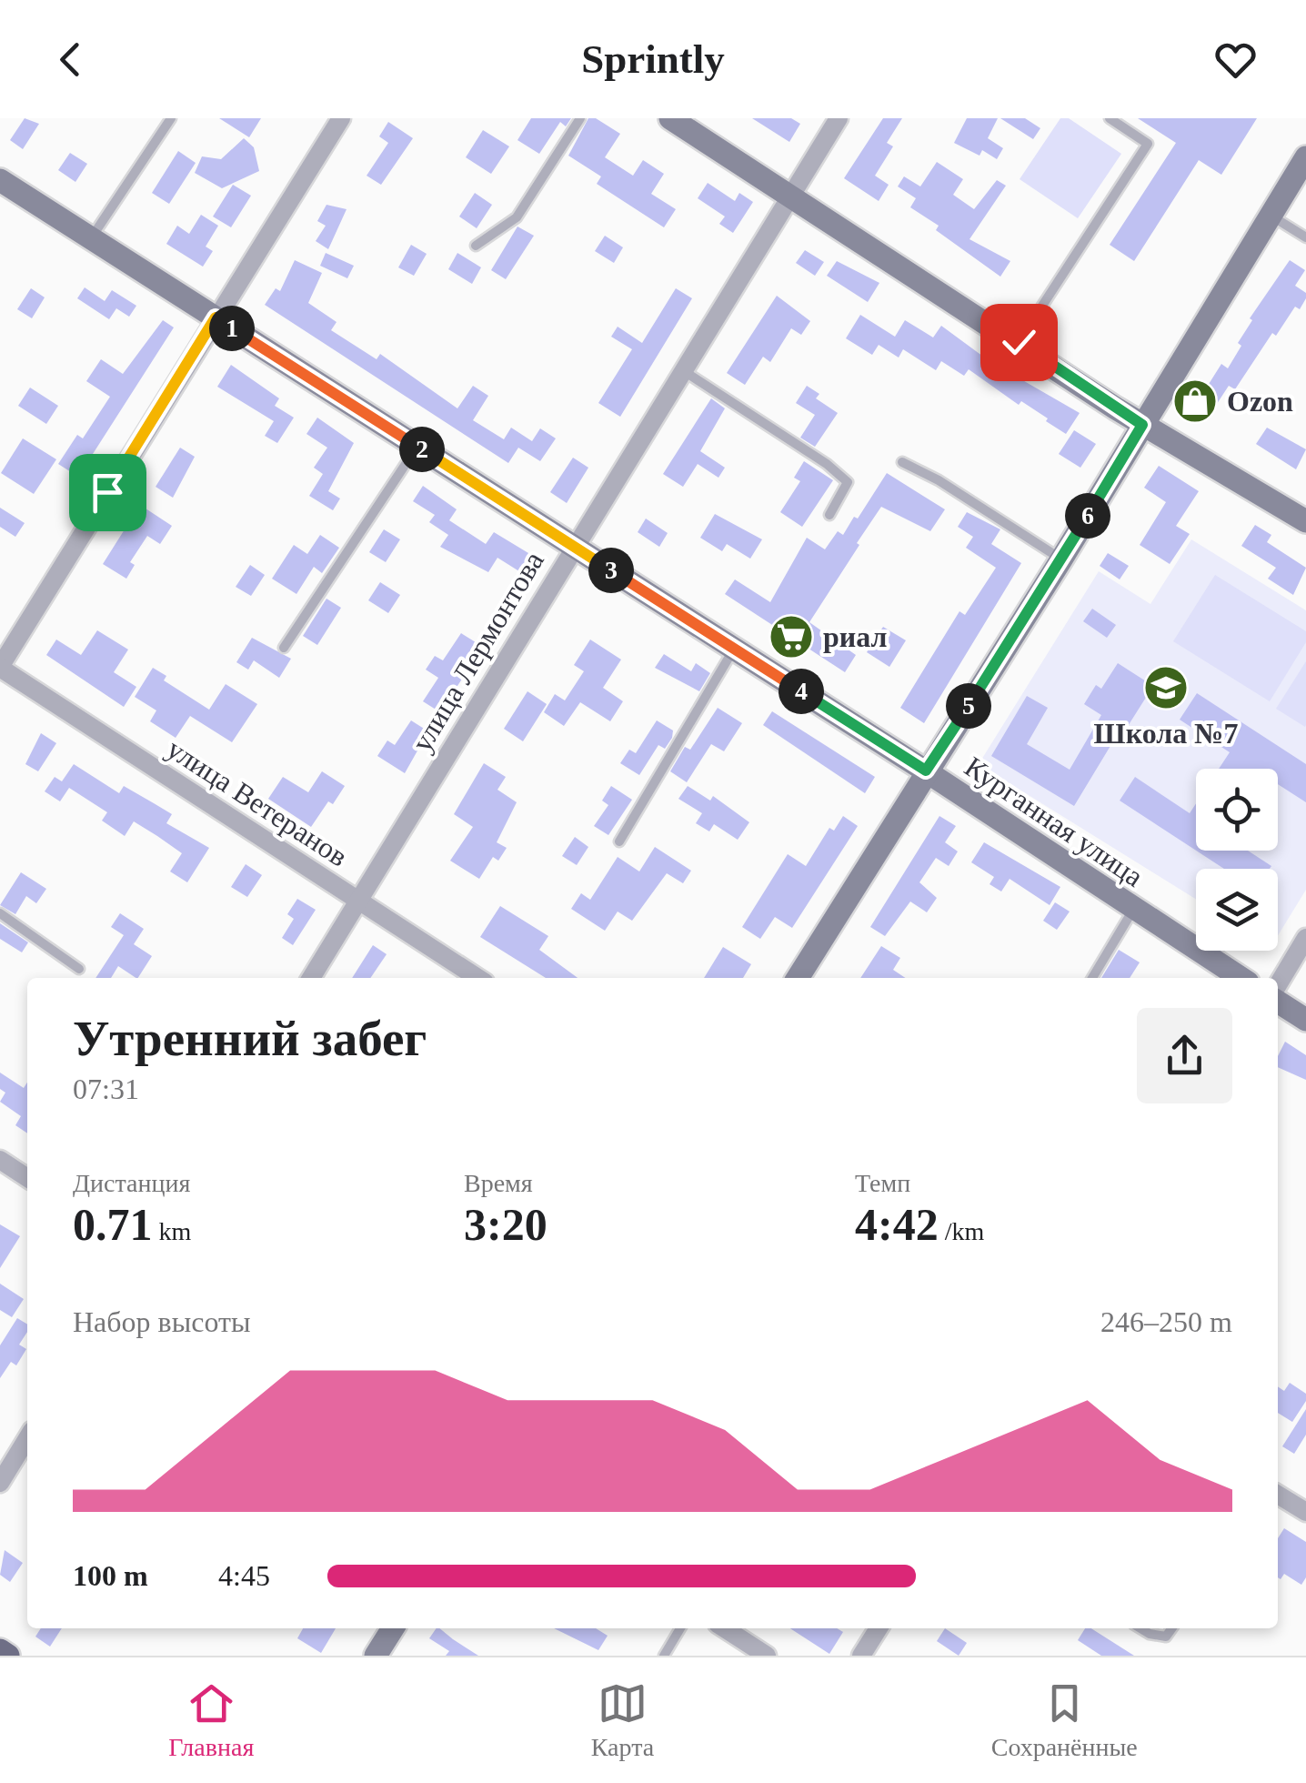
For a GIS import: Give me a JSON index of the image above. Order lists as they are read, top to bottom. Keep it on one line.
{"streets":{"street":["улица Лермонтова","улица Ветеранов","Курганная улица"]},"crossings":[["улица Лермонтова","улица Ветеранов"],["улица Лермонтова","Курганная улица"]],"places":{"shop":["Ozon"],"supermarket":["риал"],"school or university":["Школа №7"]},"page":{"header":"Sprintly","pins":["1","2","6","3","4","5"],"heading":["Утренний забег","07:31"],"stats":[["Дистанция","0.71 km"],["Время","3:20"],["Темп","4:42 /km"]],"chart":["Набор высоты","246–250 m"],"list":[{"name":"100 m","note":"4:45"}],"tabs":["Главная","Карта","Сохранённые"]}}
